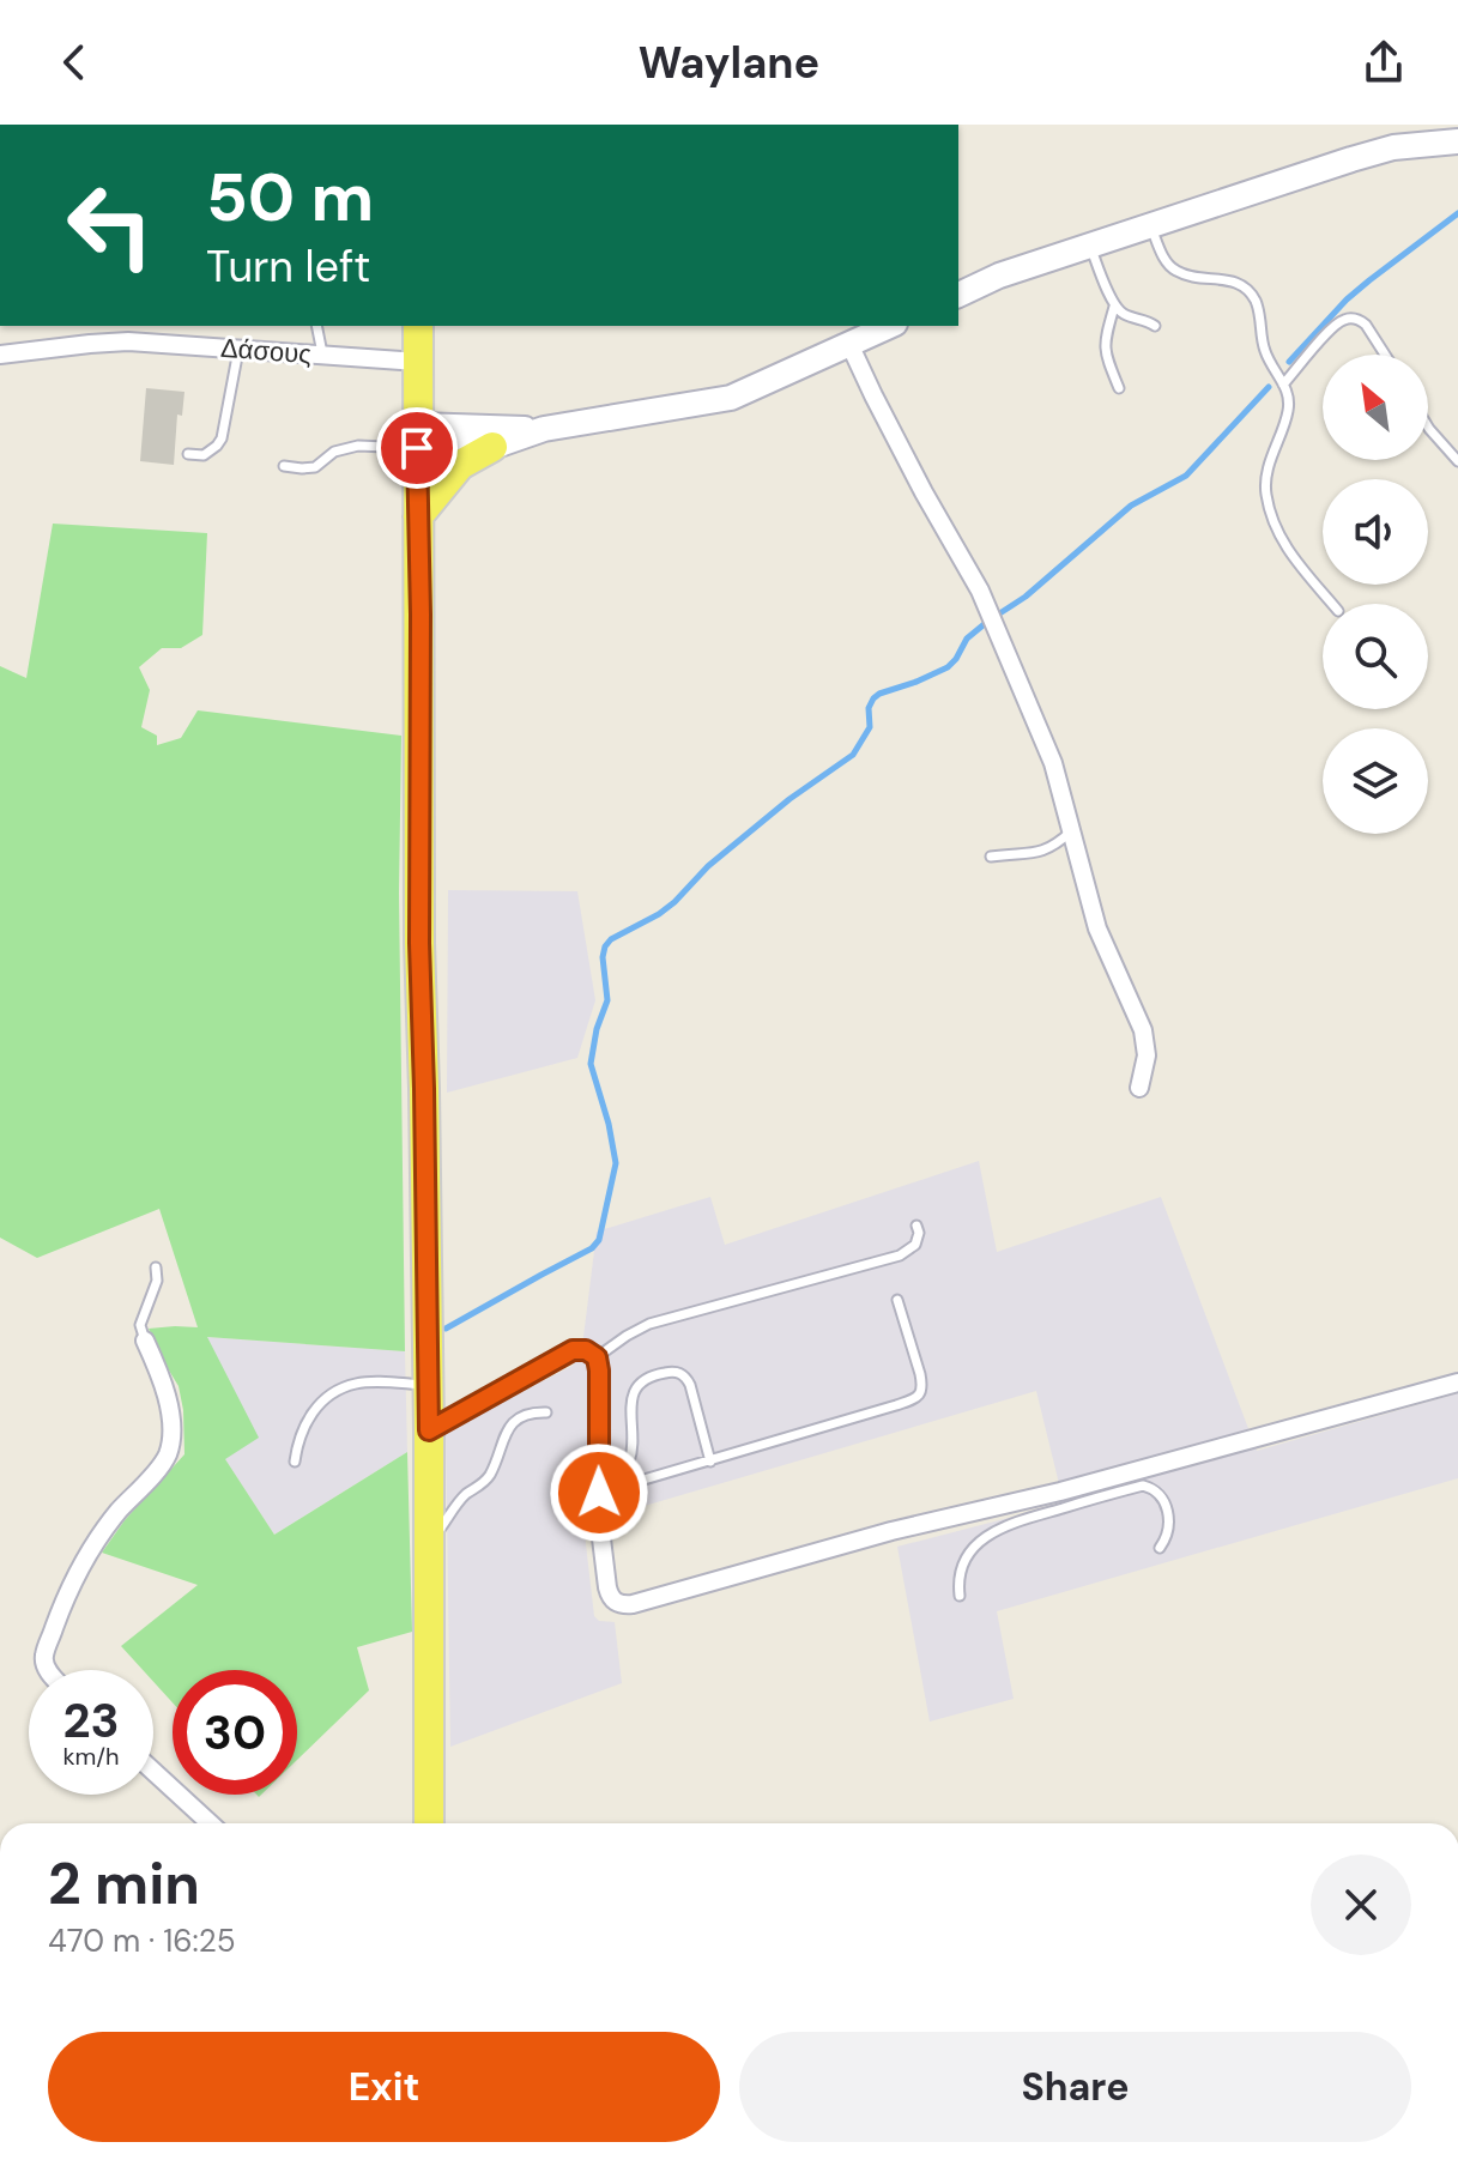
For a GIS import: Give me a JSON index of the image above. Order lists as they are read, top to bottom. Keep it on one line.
{"streets":{"street":["Δάσους"]},"north":"top left","page":{"header":"Waylane","turn":["50 m","Turn left"],"speed":"23 km/h","limit":"30","heading":["2 min","470 m · 16:25"],"buttons":["Exit","Share"]}}
